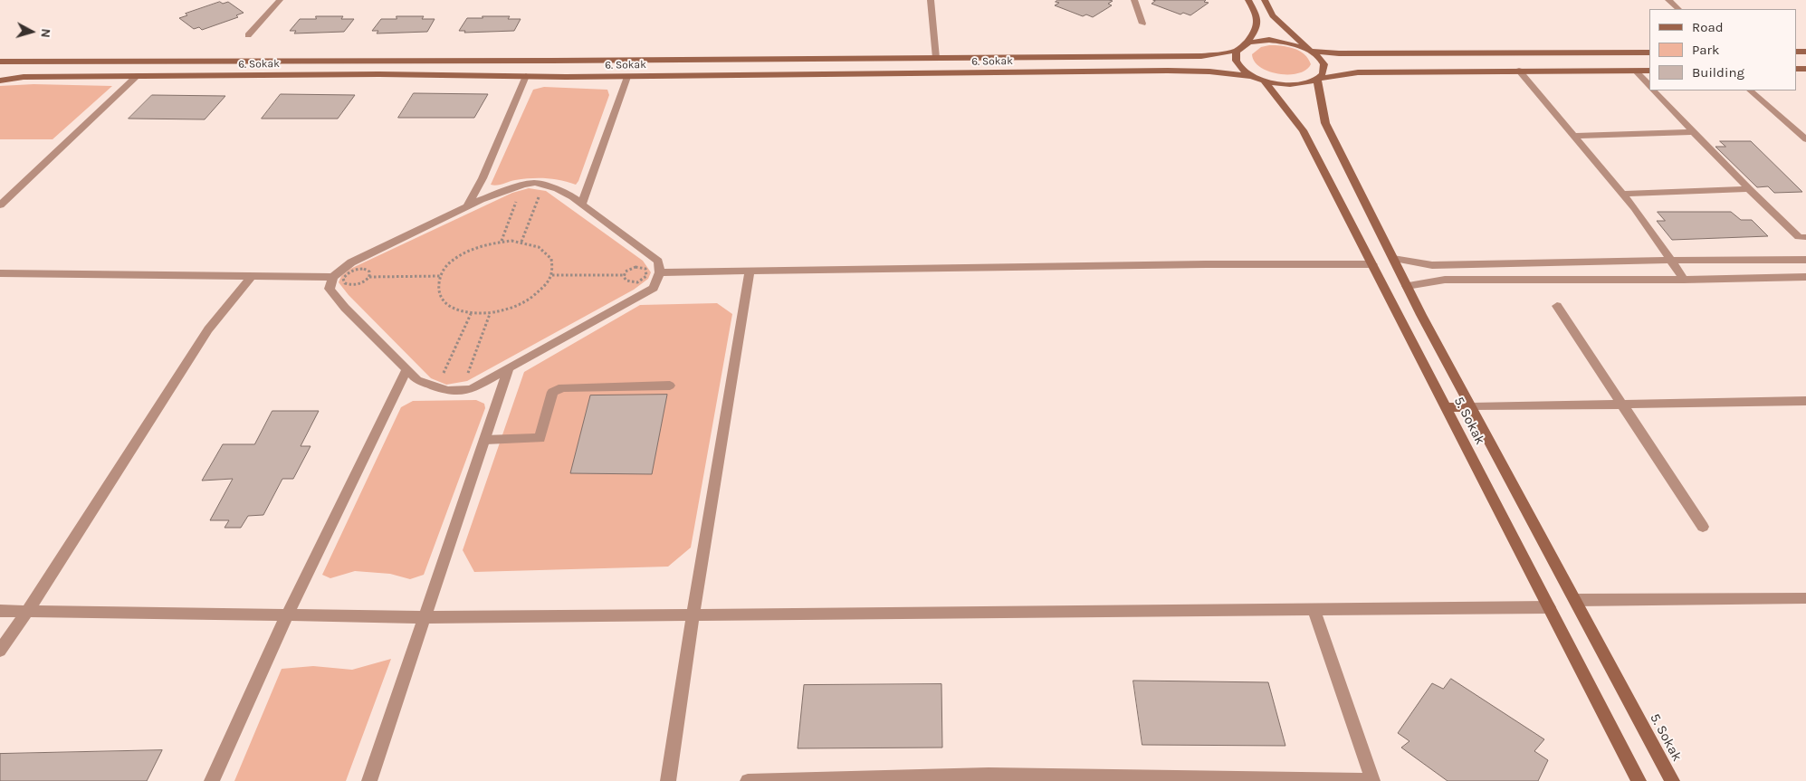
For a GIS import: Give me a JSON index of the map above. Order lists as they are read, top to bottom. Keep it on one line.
{"streets":{"street":["6. Sokak","5. Sokak"]},"legend":["Road","Park","Building"],"north":"right"}
